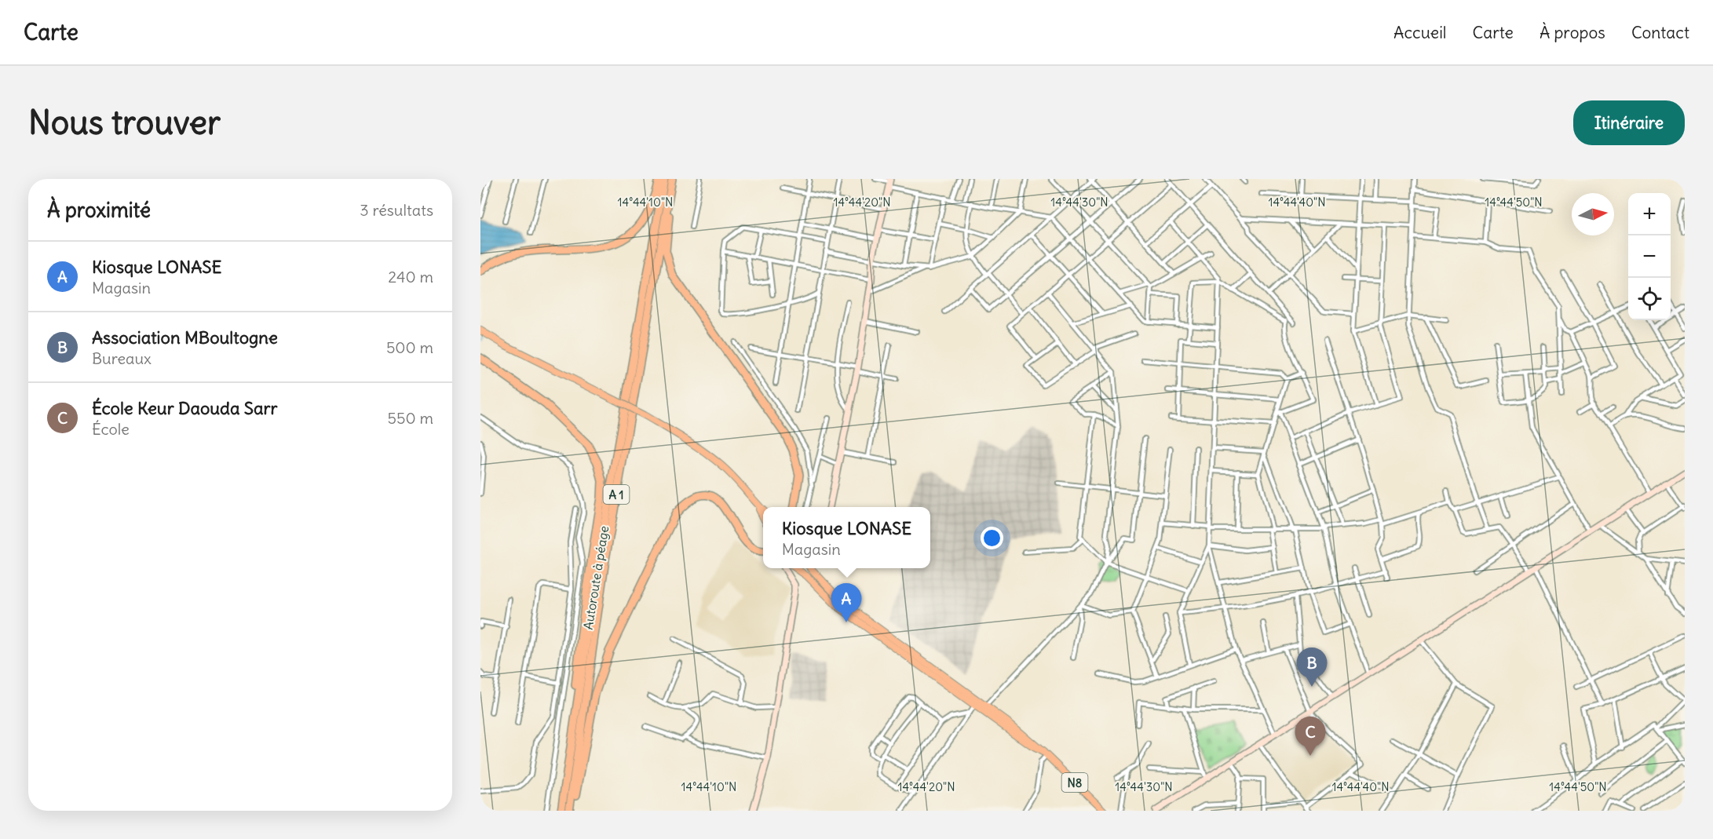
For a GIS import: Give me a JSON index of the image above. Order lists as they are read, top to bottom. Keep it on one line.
{"streets":{"highway":["A 1","Autoroute à péage"],"main road":["N8"]},"crossings":[["A 1","Autoroute à péage"]],"north":"right","page":{"header":"Carte","nav":["Accueil","Carte","À propos","Contact"],"buttons":"Itinéraire","title":"Nous trouver","heading":["À proximité","3 résultats"],"map_buttons":["+","−"],"list":[{"mark":"A","name":"Kiosque LONASE","note":"Magasin","value":"240 m"},{"mark":"B","name":"Association MBoultogne","note":"Bureaux","value":"500 m"},{"mark":"C","name":"École Keur Daouda Sarr","note":"École","value":"550 m"}],"popup":["Kiosque LONASE","Magasin"],"pins":["A","B","C"]},"coordinates":["14°44'10\"N","14°44'20\"N","14°44'30\"N","14°44'40\"N","14°44'50\"N"]}
